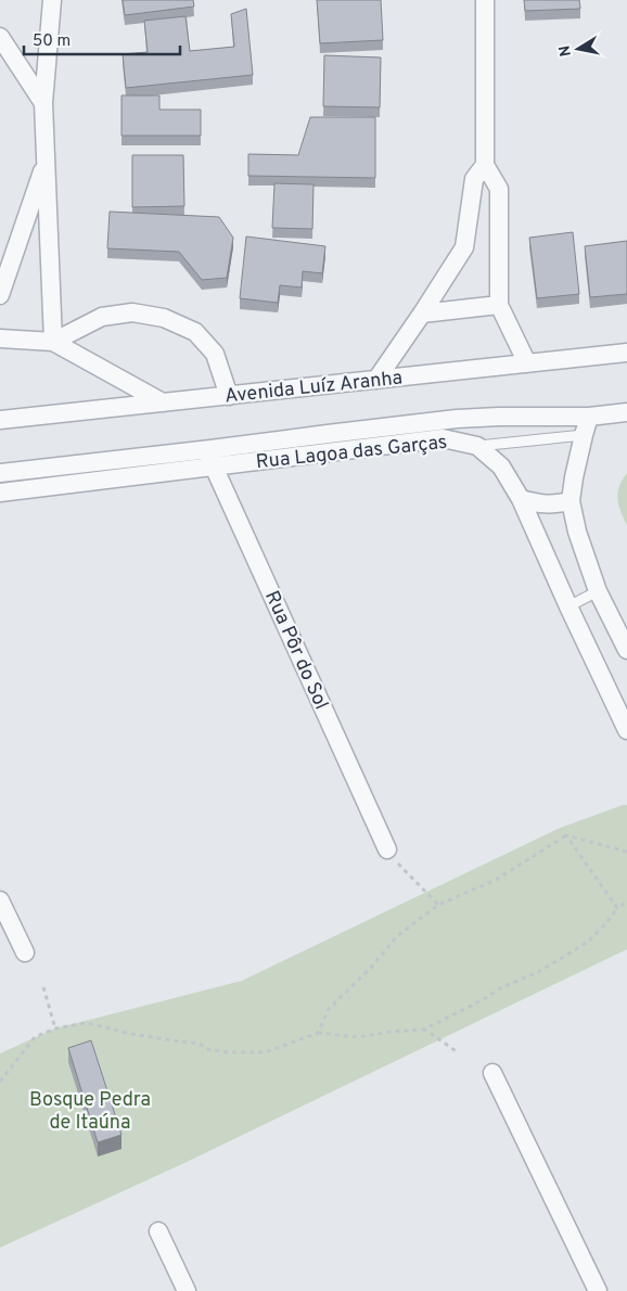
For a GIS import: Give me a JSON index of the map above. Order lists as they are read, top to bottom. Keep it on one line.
{"streets":{"street":["Avenida Luíz Aranha","Rua Lagoa das Garças","Rua Pôr do Sol"]},"crossings":[["Rua Lagoa das Garças","Rua Pôr do Sol"]],"parks":["Bosque Pedra de Itaúna"],"scale_bar":"50 m","north":"left"}
